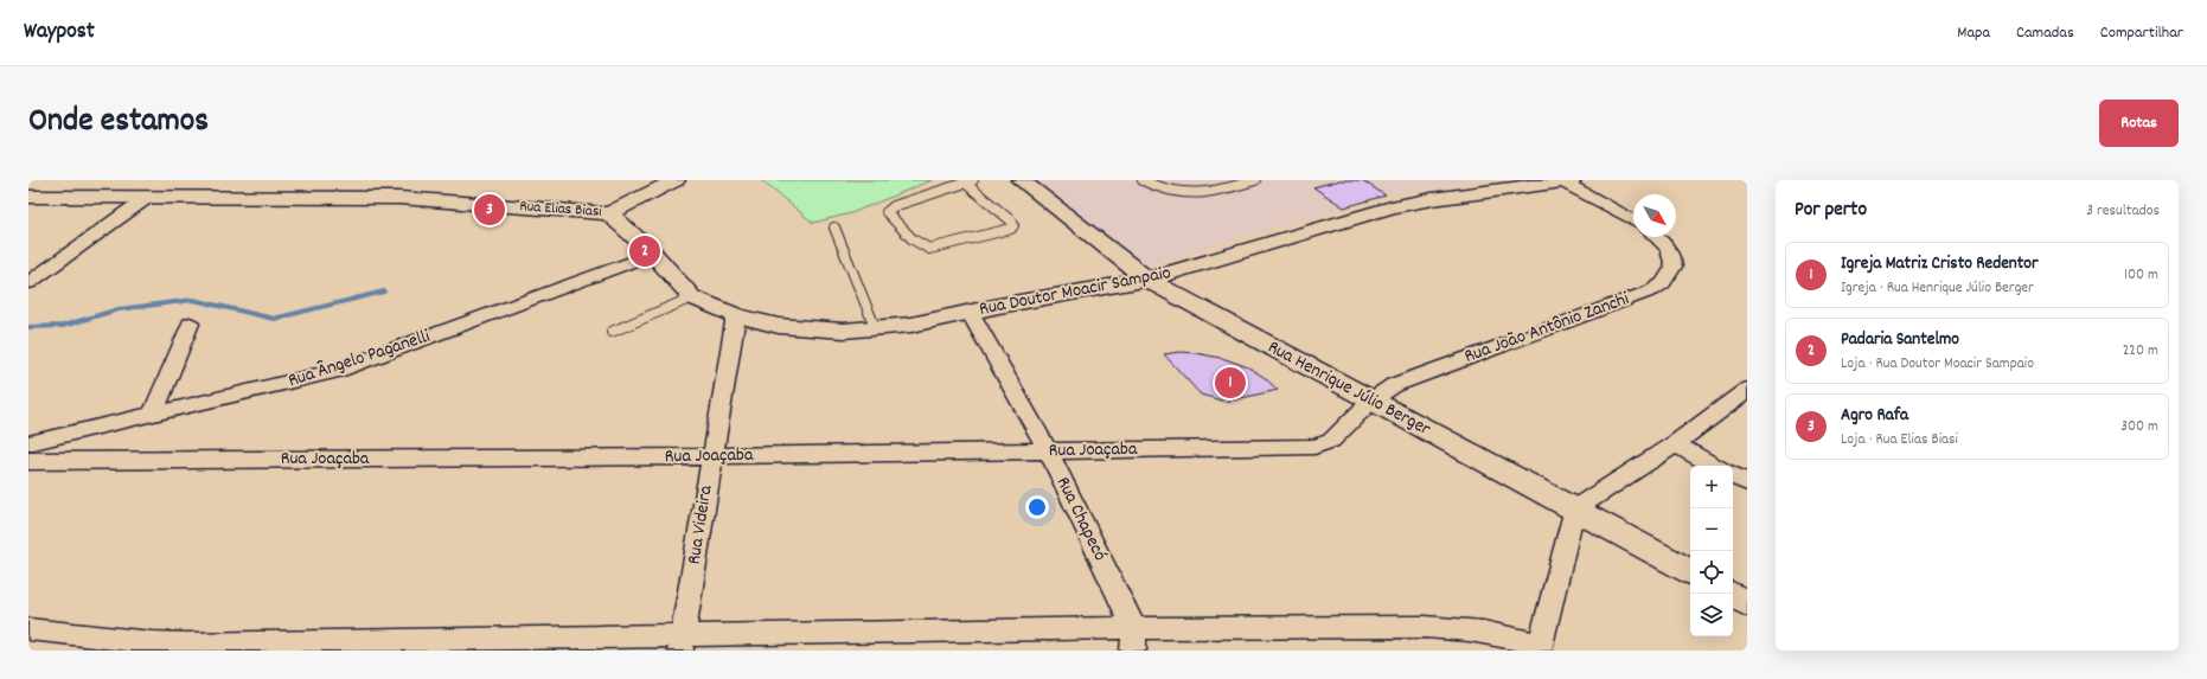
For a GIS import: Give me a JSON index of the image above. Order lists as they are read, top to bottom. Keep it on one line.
{"streets":{"street":["Rua Elias Biasi","Rua Doutor Moacir Sampaio","Rua João Antônio Zanchi","Rua Ângelo Paganelli","Rua Henrique Júlio Berger","Rua Joaçaba","Rua Chapecó","Rua Videira"]},"crossings":[["Rua Elias Biasi","Rua Doutor Moacir Sampaio"],["Rua Doutor Moacir Sampaio","Rua Ângelo Paganelli"],["Rua Doutor Moacir Sampaio","Rua Henrique Júlio Berger"],["Rua Doutor Moacir Sampaio","Rua Chapecó"],["Rua Doutor Moacir Sampaio","Rua Videira"],["Rua João Antônio Zanchi","Rua Henrique Júlio Berger"],["Rua João Antônio Zanchi","Rua Joaçaba"],["Rua Henrique Júlio Berger","Rua Joaçaba"],["Rua Joaçaba","Rua Chapecó"],["Rua Joaçaba","Rua Videira"]],"north":"bottom right","page":{"header":"Waypost","nav":["Mapa","Camadas","Compartilhar"],"title":"Onde estamos","buttons":"Rotas","heading":["Por perto","3 resultados"],"pins":["3","2","1"],"list":[{"mark":"1","name":"Igreja Matriz Cristo Redentor","note":"Igreja · Rua Henrique Júlio Berger","value":"100 m"},{"mark":"2","name":"Padaria Santelmo","note":"Loja · Rua Doutor Moacir Sampaio","value":"220 m"},{"mark":"3","name":"Agro Rafa","note":"Loja · Rua Elias Biasi","value":"300 m"}],"map_buttons":["+","−"]}}
